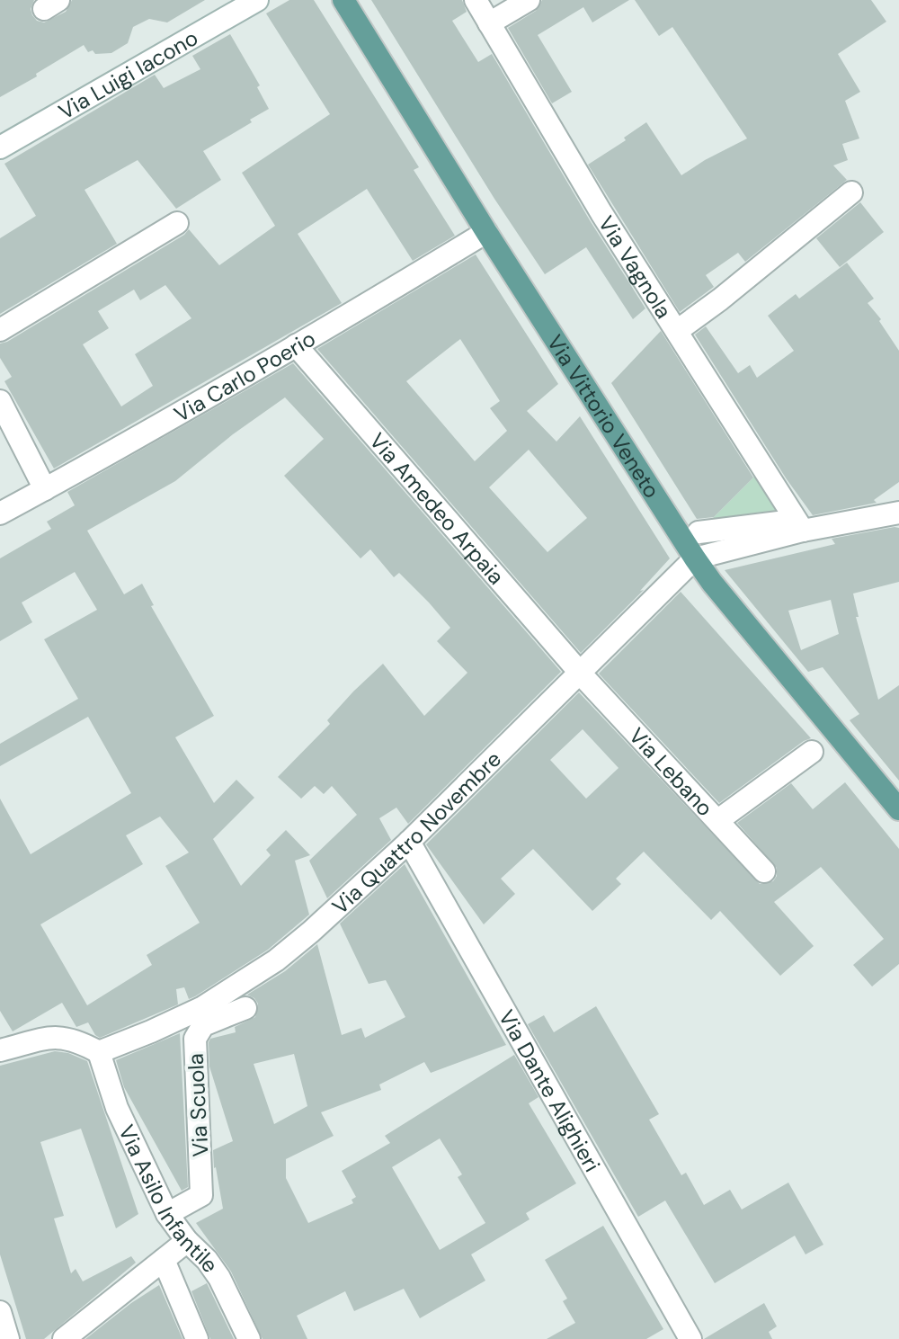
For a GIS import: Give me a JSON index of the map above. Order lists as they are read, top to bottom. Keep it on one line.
{"streets":{"main road":["Via Vittorio Veneto"],"street":["Via Luigi Iacono","Via Vagnola","Via Carlo Poerio","Via Amedeo Arpaia","Via Lebano","Via Quattro Novembre","Via Dante Alighieri","Via Scuola","Via Asilo Infantile"]},"crossings":[["Via Carlo Poerio","Via Vittorio Veneto"],["Via Carlo Poerio","Via Amedeo Arpaia"],["Via Vittorio Veneto","Via Quattro Novembre"],["Via Amedeo Arpaia","Via Lebano"],["Via Amedeo Arpaia","Via Quattro Novembre"],["Via Lebano","Via Quattro Novembre"],["Via Quattro Novembre","Via Dante Alighieri"],["Via Quattro Novembre","Via Asilo Infantile"],["Via Scuola","Via Asilo Infantile"]]}
